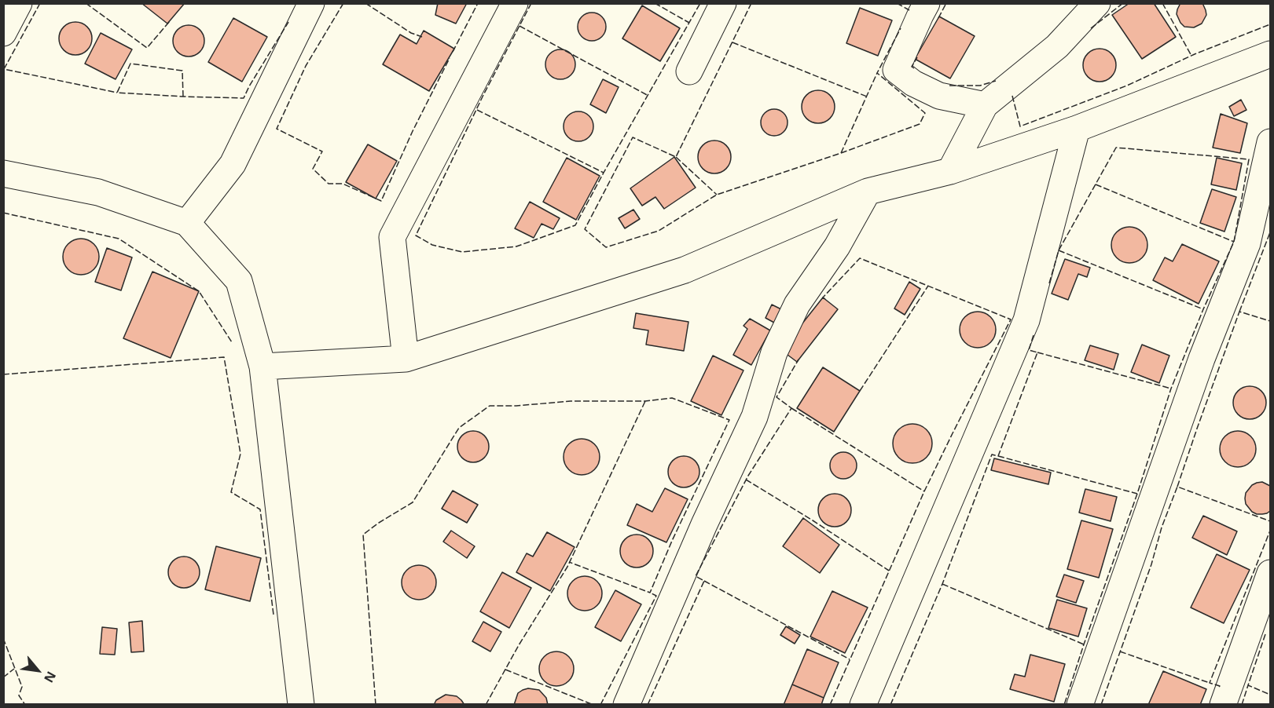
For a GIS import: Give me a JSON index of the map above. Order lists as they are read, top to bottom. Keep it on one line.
{"north":"bottom right"}
